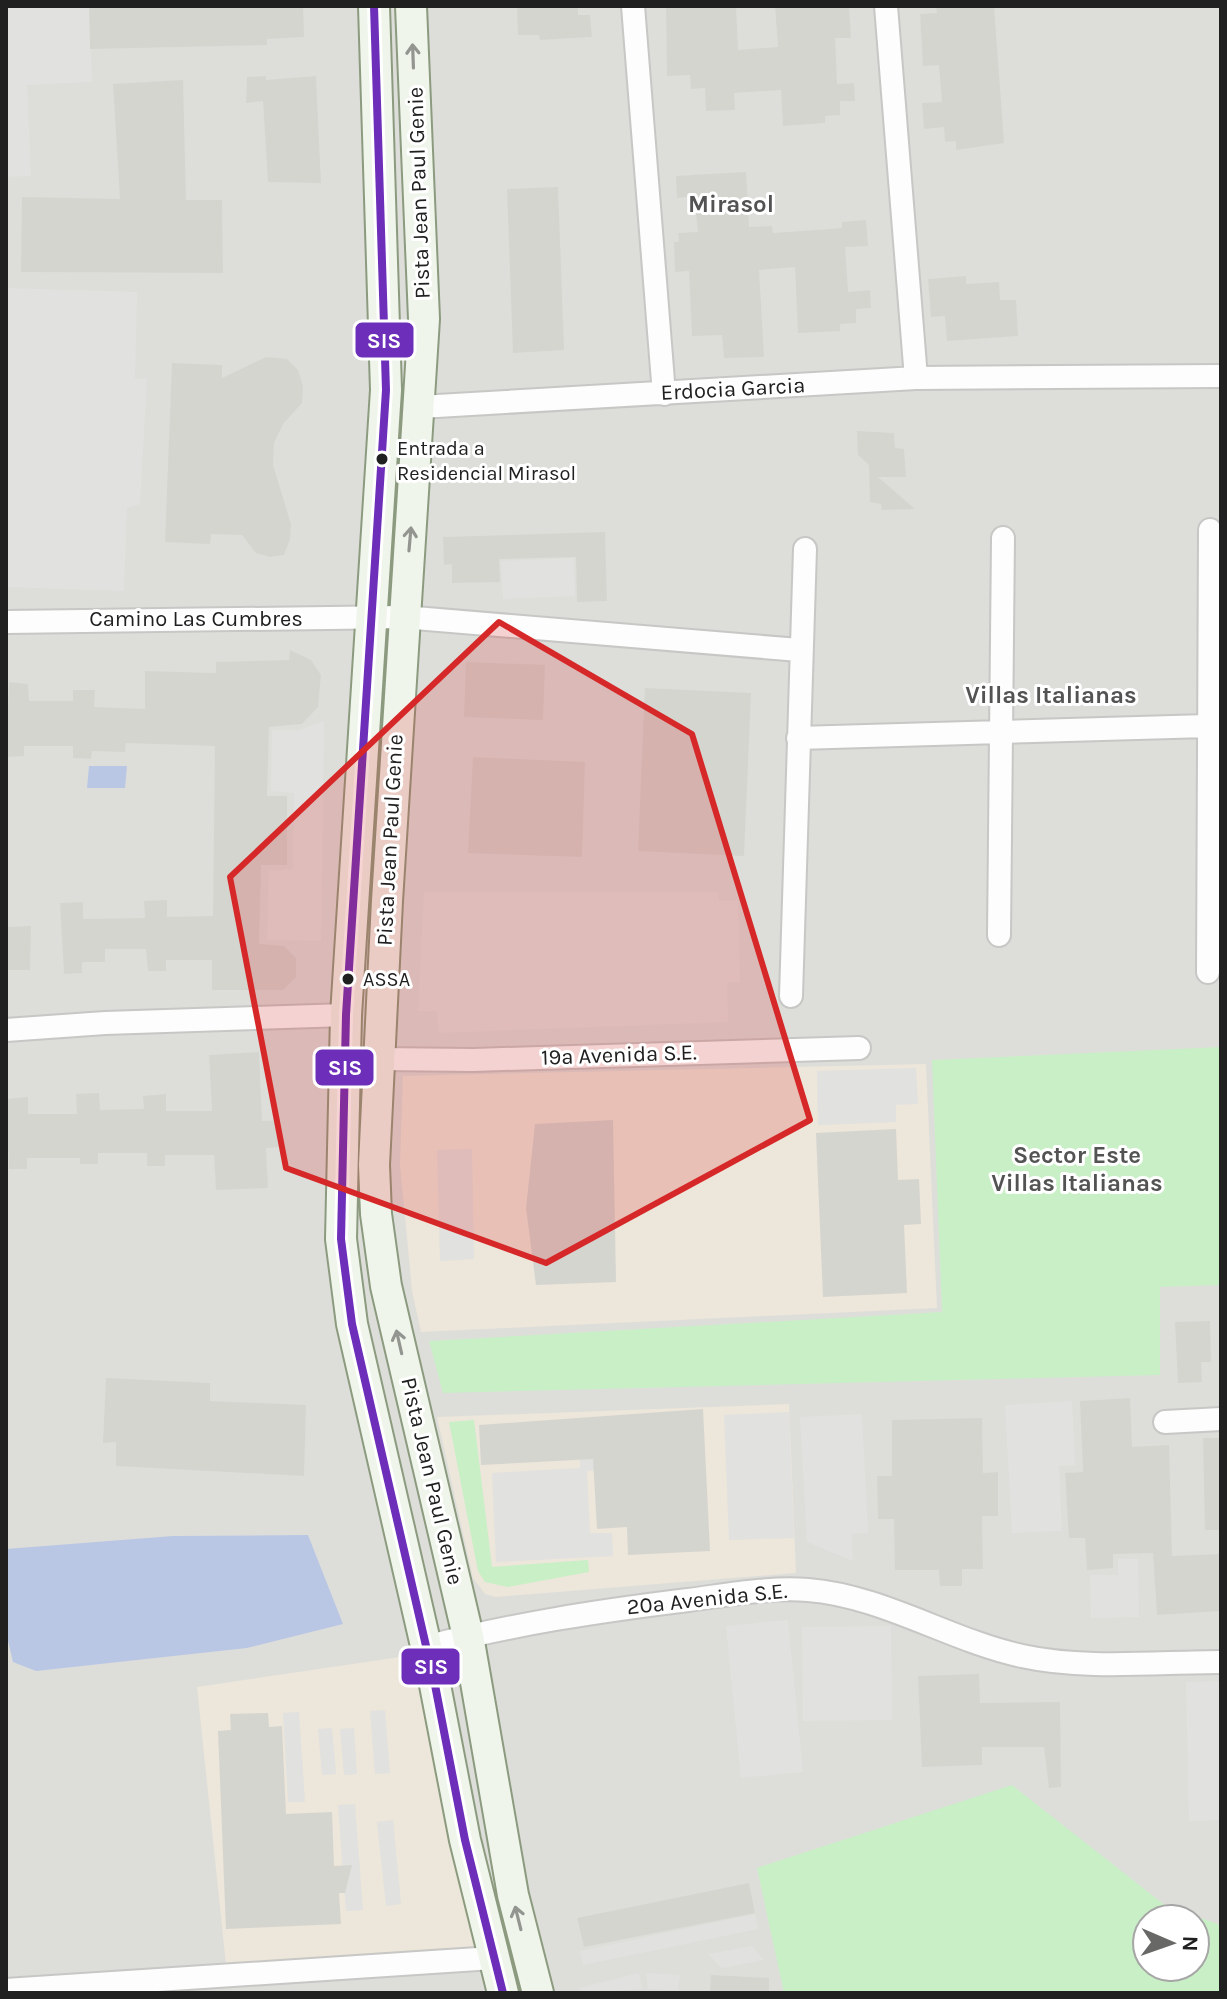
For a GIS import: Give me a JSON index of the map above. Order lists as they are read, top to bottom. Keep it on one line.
{"streets":{"main road":["Pista Jean Paul Genie"],"street":["Erdocia Garcia","Camino Las Cumbres","19a Avenida S.E.","20a Avenida S.E."]},"crossings":[["Pista Jean Paul Genie","Erdocia Garcia"],["Pista Jean Paul Genie","Camino Las Cumbres"],["Pista Jean Paul Genie","19a Avenida S.E."],["Pista Jean Paul Genie","20a Avenida S.E."]],"districts":["Mirasol","Villas Italianas","Sector Este Villas Italianas"],"places":["Entrada a Residencial Mirasol","ASSA"],"lines":["transit line SIS"],"north":"right"}
